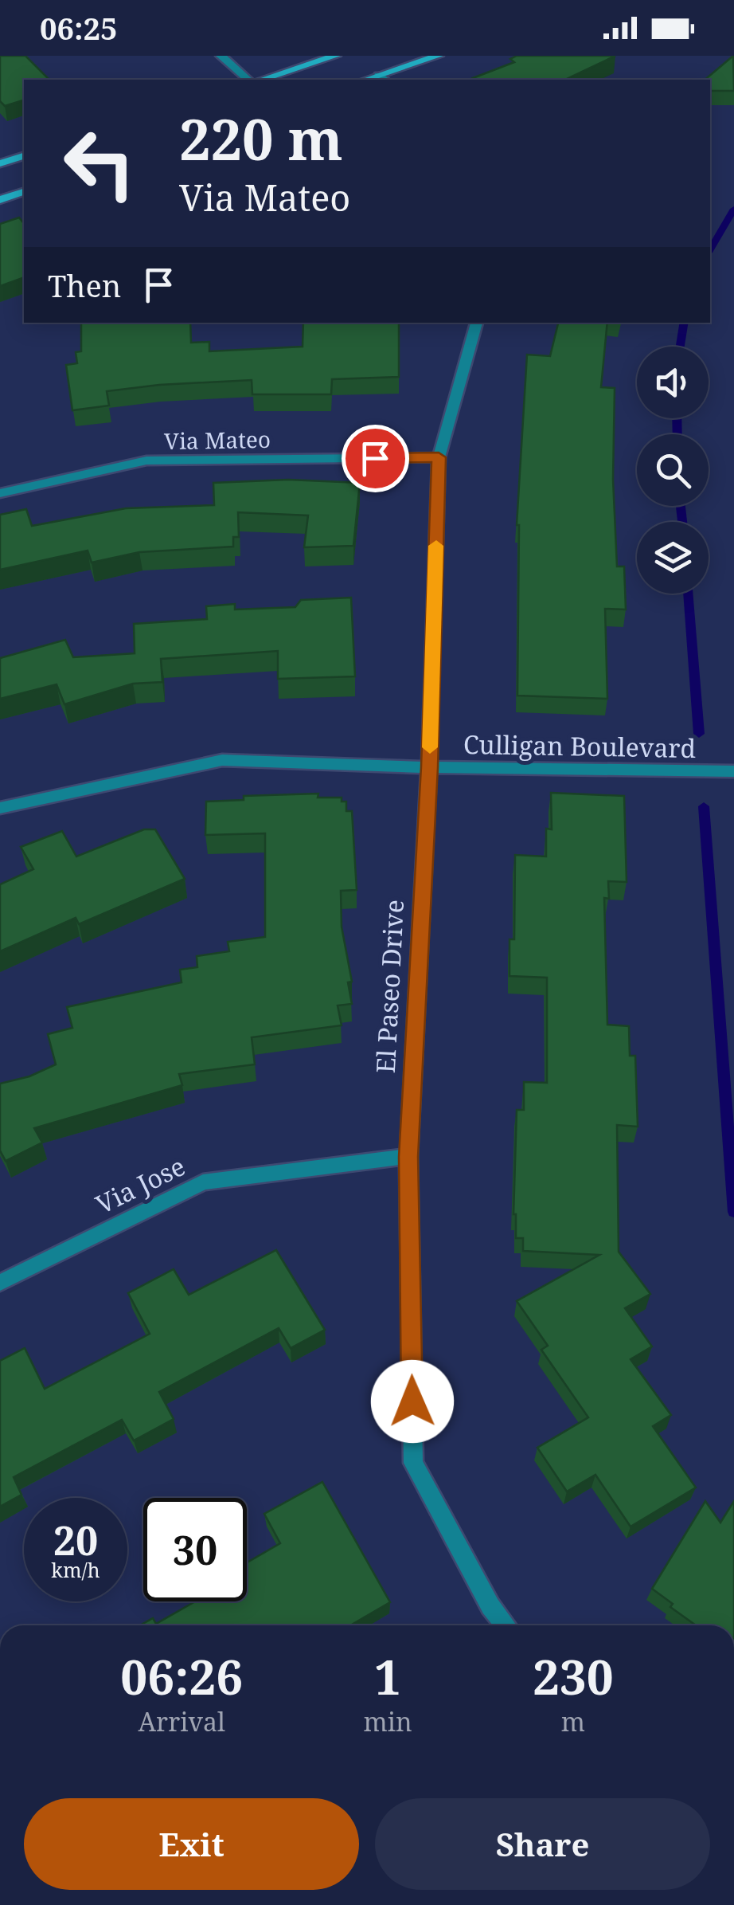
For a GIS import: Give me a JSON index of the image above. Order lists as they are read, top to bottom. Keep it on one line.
{"streets":{"street":["Via Mateo","Culligan Boulevard","El Paseo Drive","Via Jose"]},"crossings":[["Via Mateo","El Paseo Drive"],["Culligan Boulevard","El Paseo Drive"],["El Paseo Drive","Via Jose"]],"page":{"status":"06:25","turn":["220 m","Via Mateo"],"then":"Then","speed":"20 km/h","limit":"30","eta":["06:26","Arrival","1","min","230","m"],"buttons":["Exit","Share"]}}
